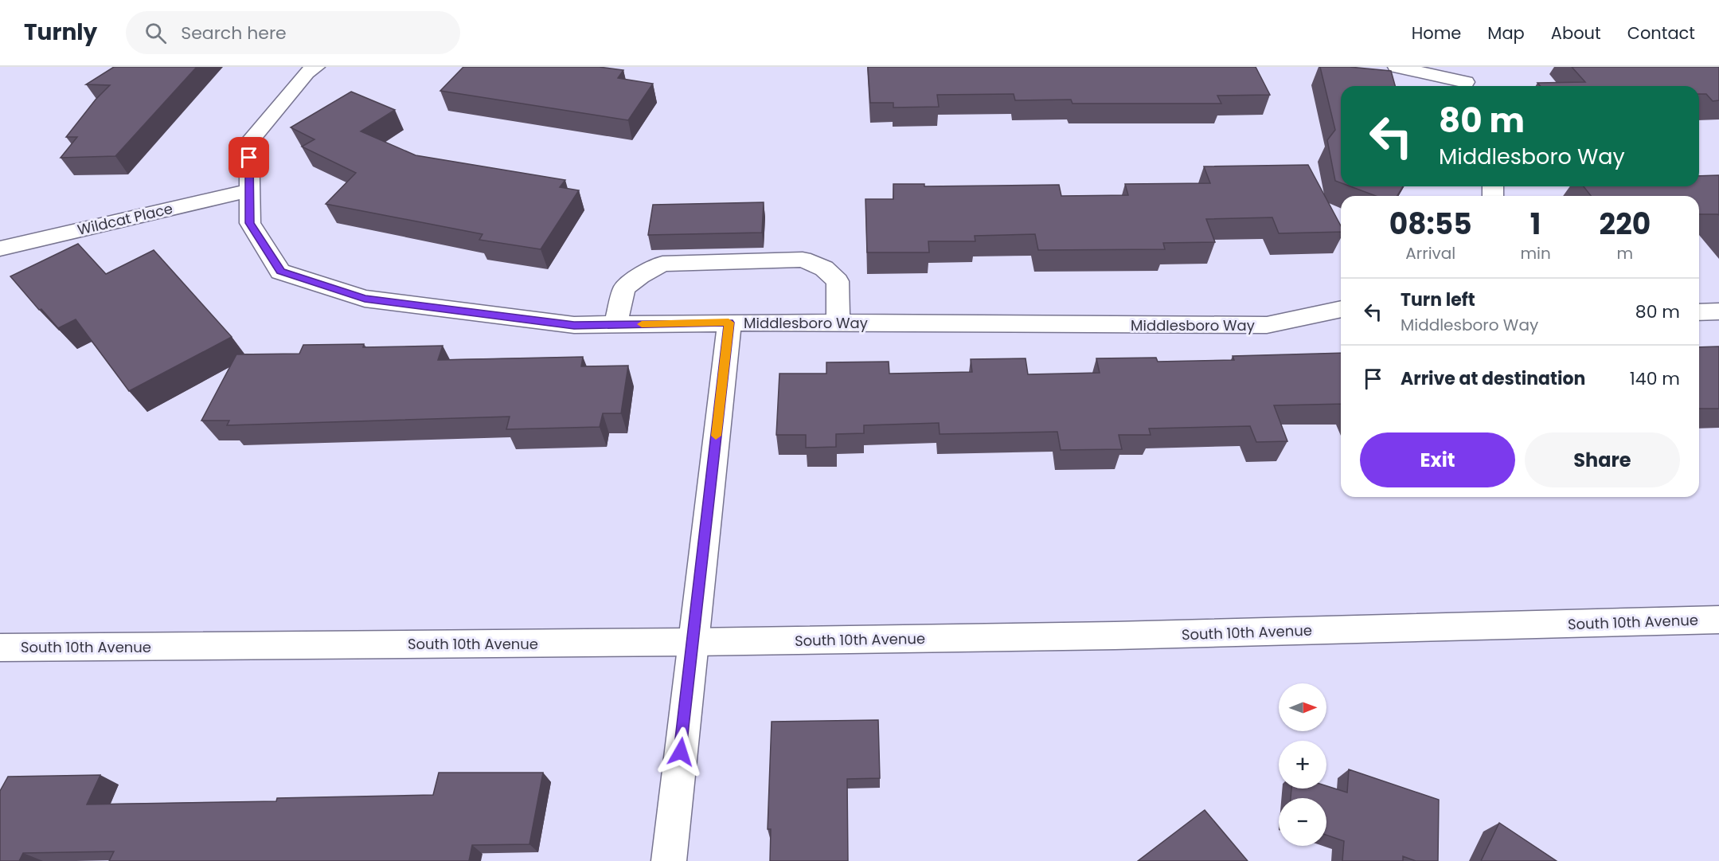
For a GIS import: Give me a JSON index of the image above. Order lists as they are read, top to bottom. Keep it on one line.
{"streets":{"street":["Wildcat Place","Middlesboro Way","South 10th Avenue"]},"crossings":[["Wildcat Place","Middlesboro Way"]],"north":"right","page":{"header":"Turnly","search":"Search here","nav":["Home","Map","About","Contact"],"turn":["80 m","Middlesboro Way"],"eta":["08:55","Arrival","1","min","220","m"],"list":[{"name":"Turn left","note":"Middlesboro Way","value":"80 m"},{"name":"Arrive at destination","value":"140 m"}],"buttons":["Exit","Share"],"map_buttons":["+","−"]}}
